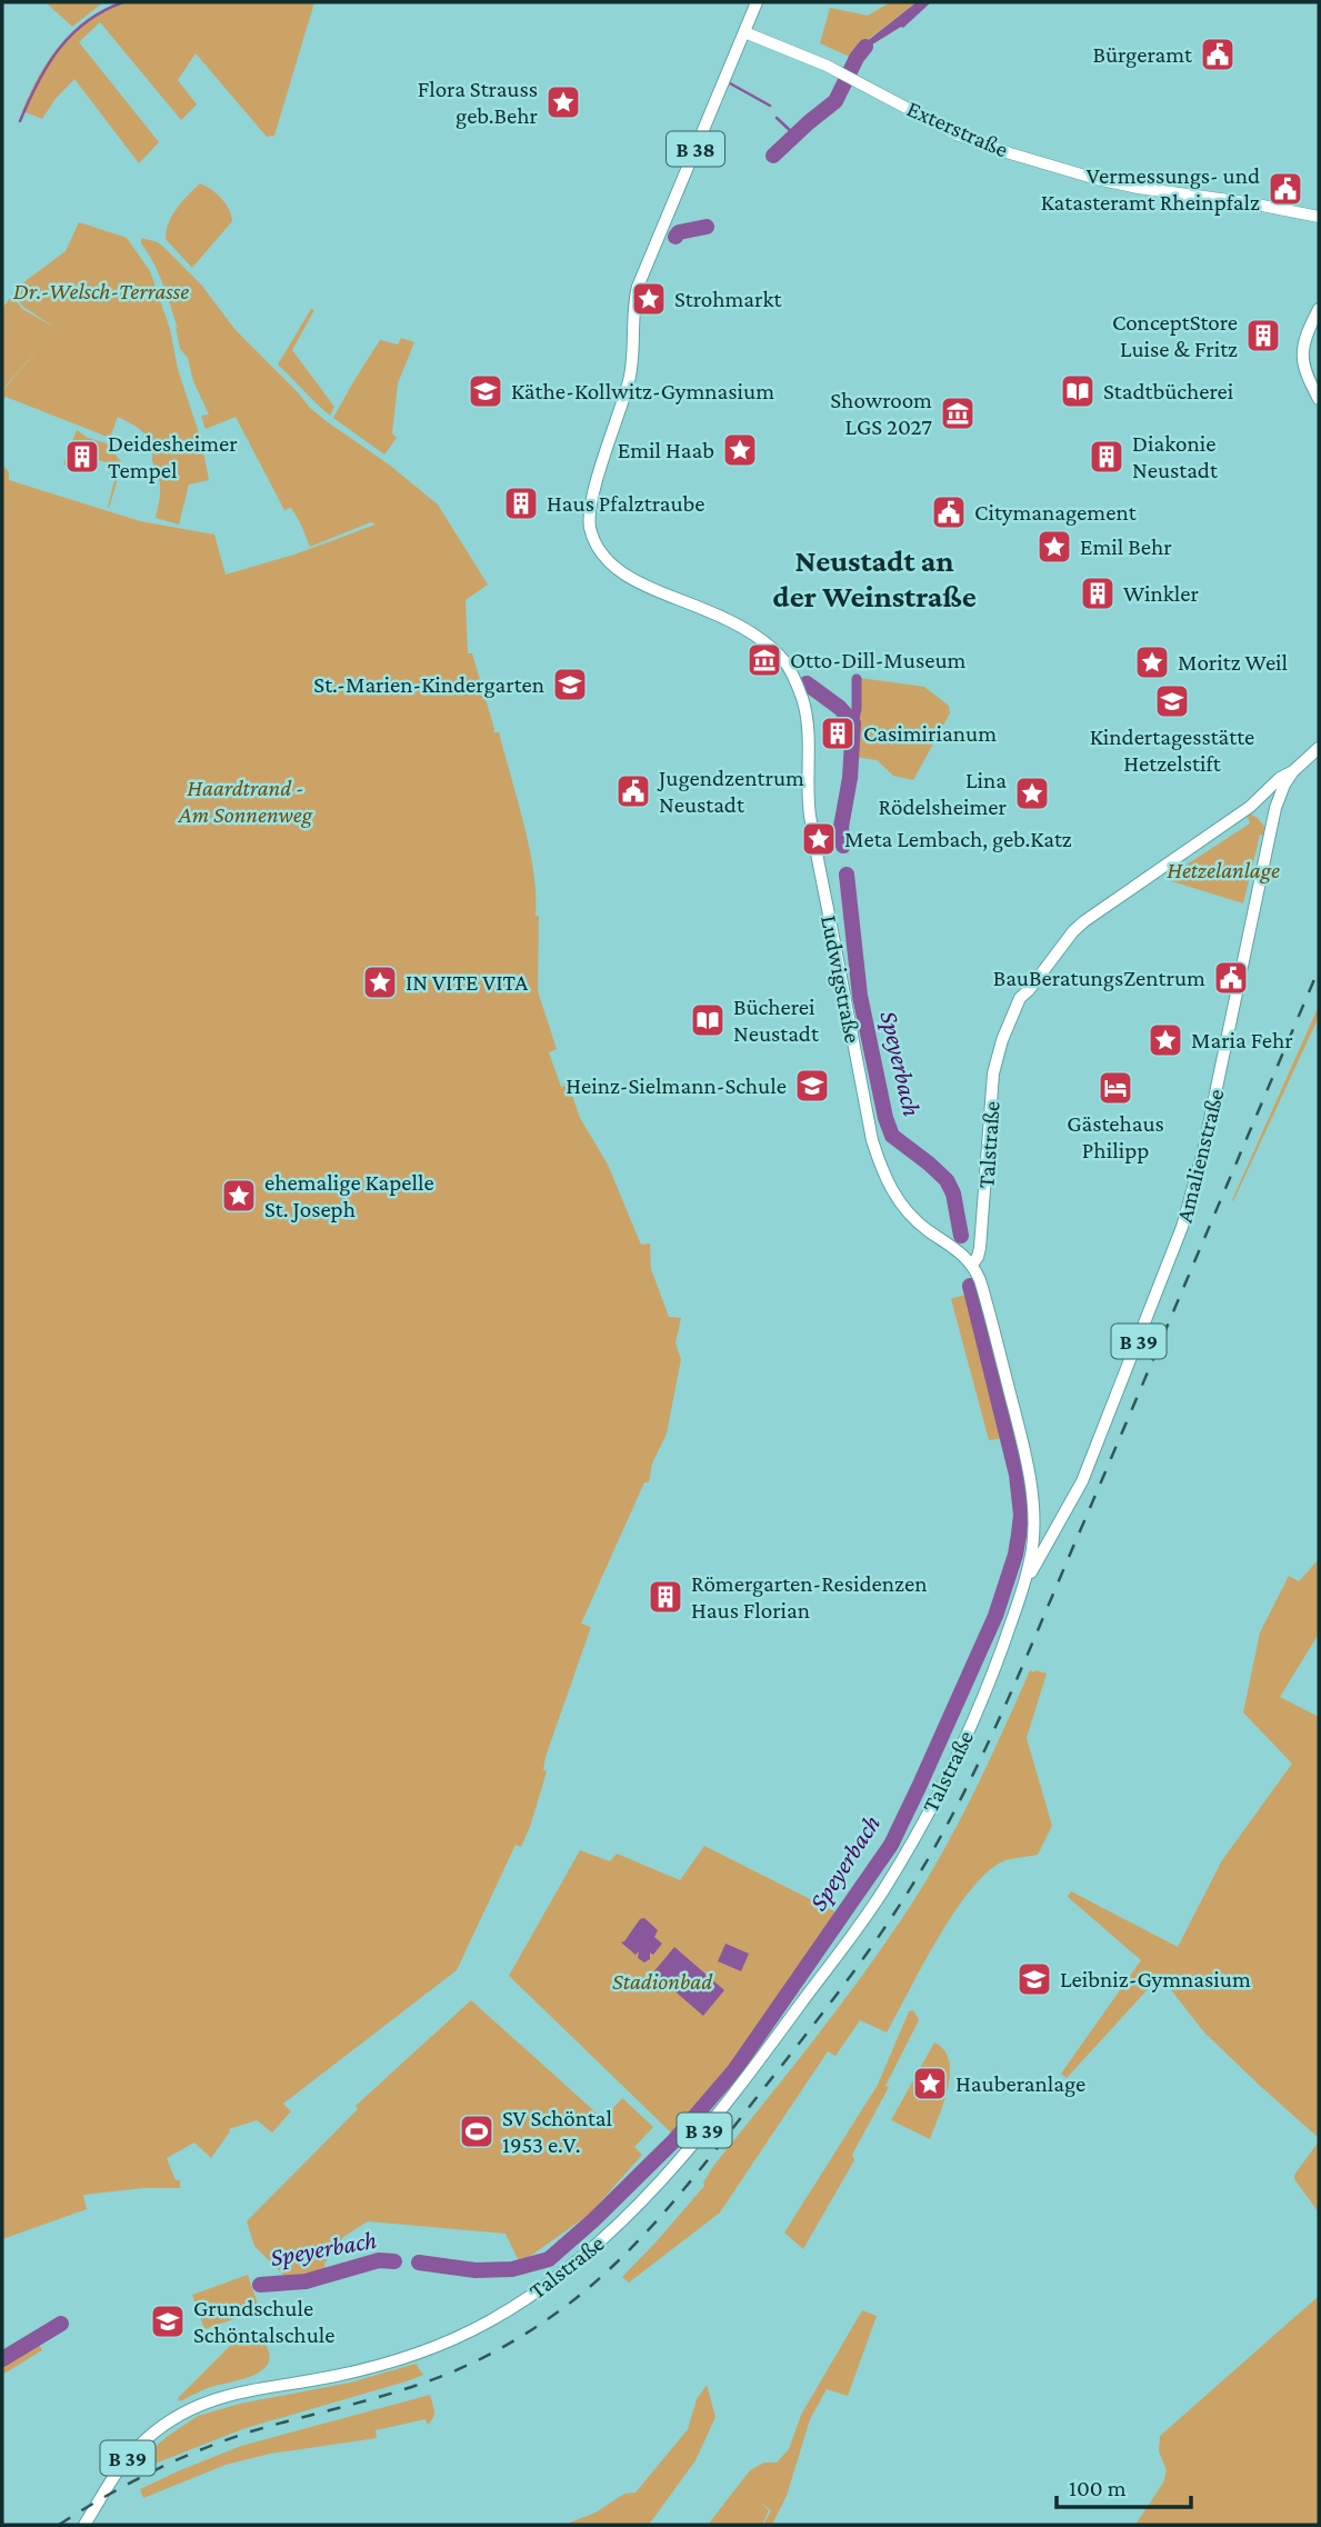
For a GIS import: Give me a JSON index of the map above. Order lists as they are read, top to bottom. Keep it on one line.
{"streets":{"main road":["Exterstraße","B 38","Ludwigstraße","Talstraße","Amalienstraße","B 39"]},"crossings":[["Exterstraße","B 38"],["Exterstraße","Ludwigstraße"],["B 38","Ludwigstraße"],["Ludwigstraße","Talstraße"],["Talstraße","Amalienstraße"]],"districts":["Neustadt an der Weinstraße"],"water":["Speyerbach"],"parks":["Dr.-Welsch-Terrasse","Haardtrand - Am Sonnenweg","Hetzelanlage","Stadionbad"],"places":{"public building":["Bürgeramt","Vermessungs- und Katasteramt Rheinpfalz","Citymanagement","Jugendzentrum Neustadt","BauBeratungsZentrum"],"place":["Flora Strauss geb.Behr","Strohmarkt","Emil Haab","Emil Behr","Moritz Weil","Lina Rödelsheimer","Meta Lembach, geb.Katz","IN VITE VITA","Maria Fehr","ehemalige Kapelle St. Joseph","Hauberanlage"],"building":["ConceptStore Luise & Fritz","Deidesheimer Tempel","Diakonie Neustadt","Haus Pfalztraube","Winkler","Casimirianum","Römergarten-Residenzen Haus Florian"],"school or university":["Käthe-Kollwitz-Gymnasium","St.-Marien-Kindergarten","Kindertagesstätte Hetzelstift","Heinz-Sielmann-Schule","Leibniz-Gymnasium","Grundschule Schöntalschule"],"library":["Stadtbücherei","Bücherei Neustadt"],"museum":["Showroom LGS 2027","Otto-Dill-Museum"],"hotel":["Gästehaus Philipp"],"sports":["SV Schöntal 1953 e.V."]},"scale_bar":"100 m"}
